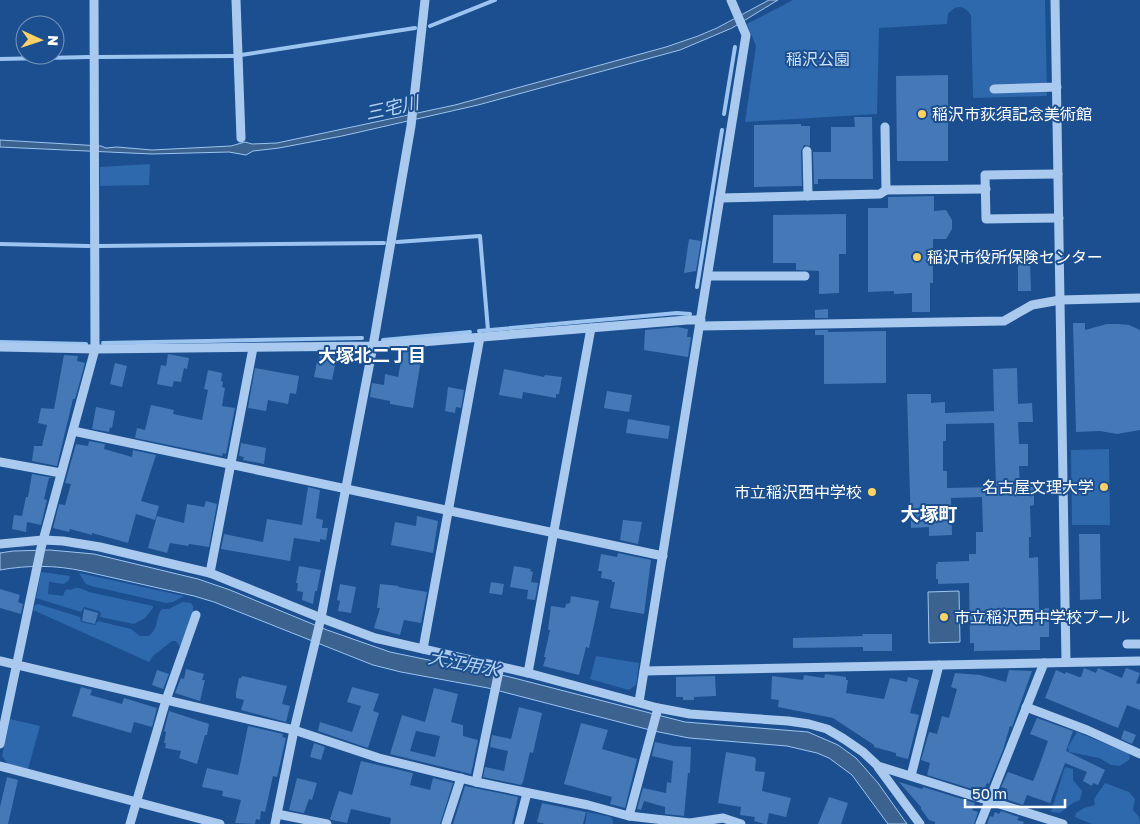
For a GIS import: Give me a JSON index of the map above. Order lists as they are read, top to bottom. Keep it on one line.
{"districts":["大塚北二丁目","大塚町"],"water":["三宅川","大江用水"],"parks":["稲沢公園"],"places":["稲沢市荻須記念美術館","稲沢市役所保険センター","名古屋文理大学","市立稲沢西中学校","市立稲沢西中学校プール"],"scale_bar":"50 m","north":"right"}
